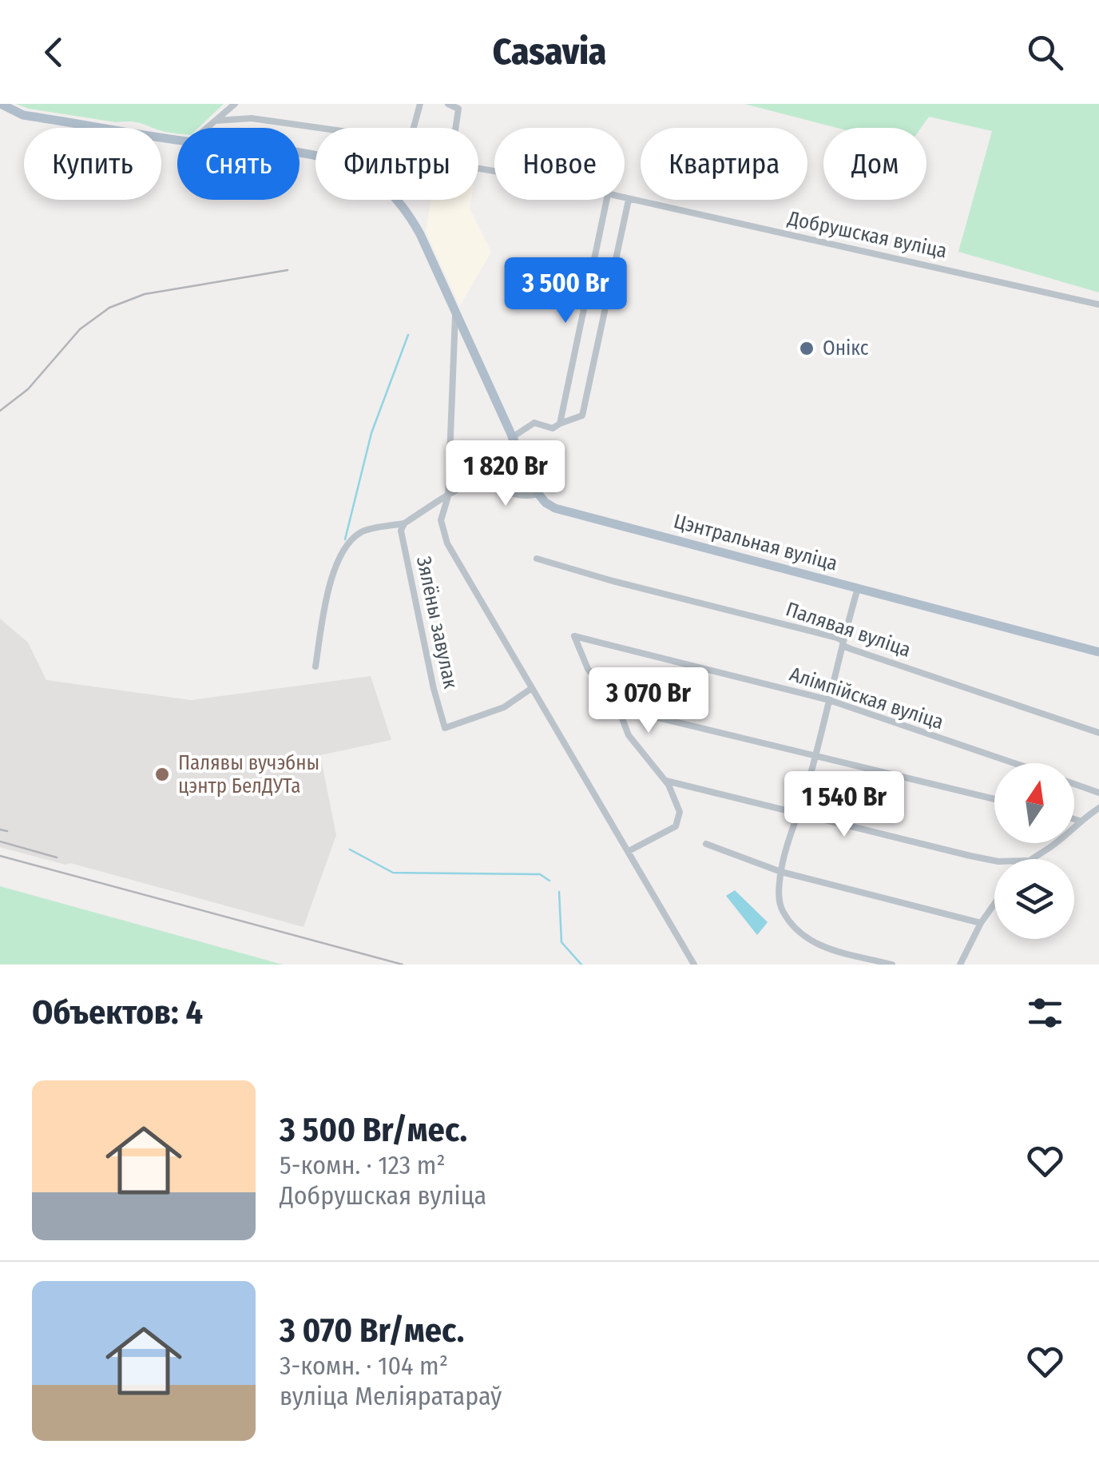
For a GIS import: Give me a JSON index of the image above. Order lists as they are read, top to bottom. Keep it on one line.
{"streets":{"main road":["Цэнтральная вуліца"],"street":["Добрушская вуліца","Зялёны завулак","Палявая вуліца","Алімпійская вуліца"]},"places":["Онікс","Палявы вучэбны цэнтр БелДУТа"],"north":"top","page":{"header":"Casavia","chip":["Купить","Снять","Фильтры","Новое","Квартира","Дом"],"price":["3 500 Br","1 820 Br","3 070 Br","1 540 Br"],"heading":"Объектов: 4","list":[{"name":"3 500 Br/мес.","note":"5-комн. · 123 m² · Добрушская вуліца"},{"name":"3 070 Br/мес.","note":"3-комн. · 104 m² · вуліца Меліяратараў"}]}}
